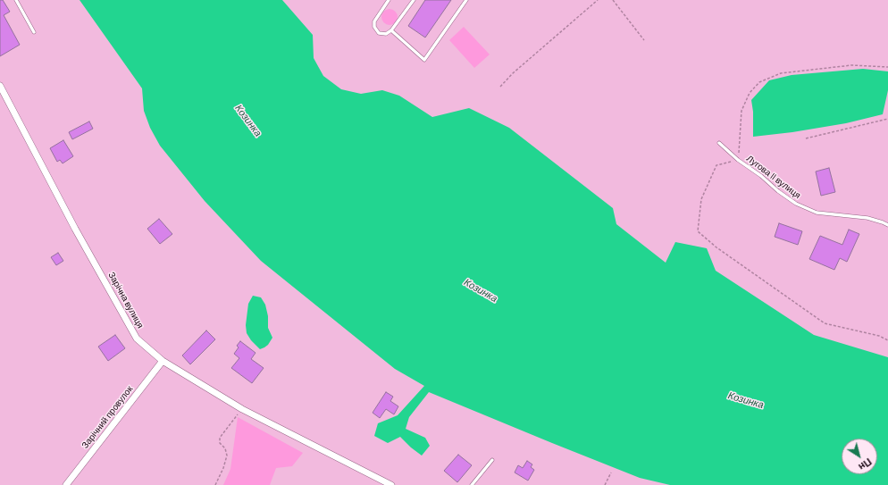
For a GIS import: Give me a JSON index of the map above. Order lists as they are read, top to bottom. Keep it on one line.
{"streets":{"street":["Зарічна вулиця","Зарічний провулок"],"lane":["Лугова II вулиця"]},"crossings":[["Зарічна вулиця","Зарічний провулок"]],"water":["Козинка"],"north":"bottom right"}
